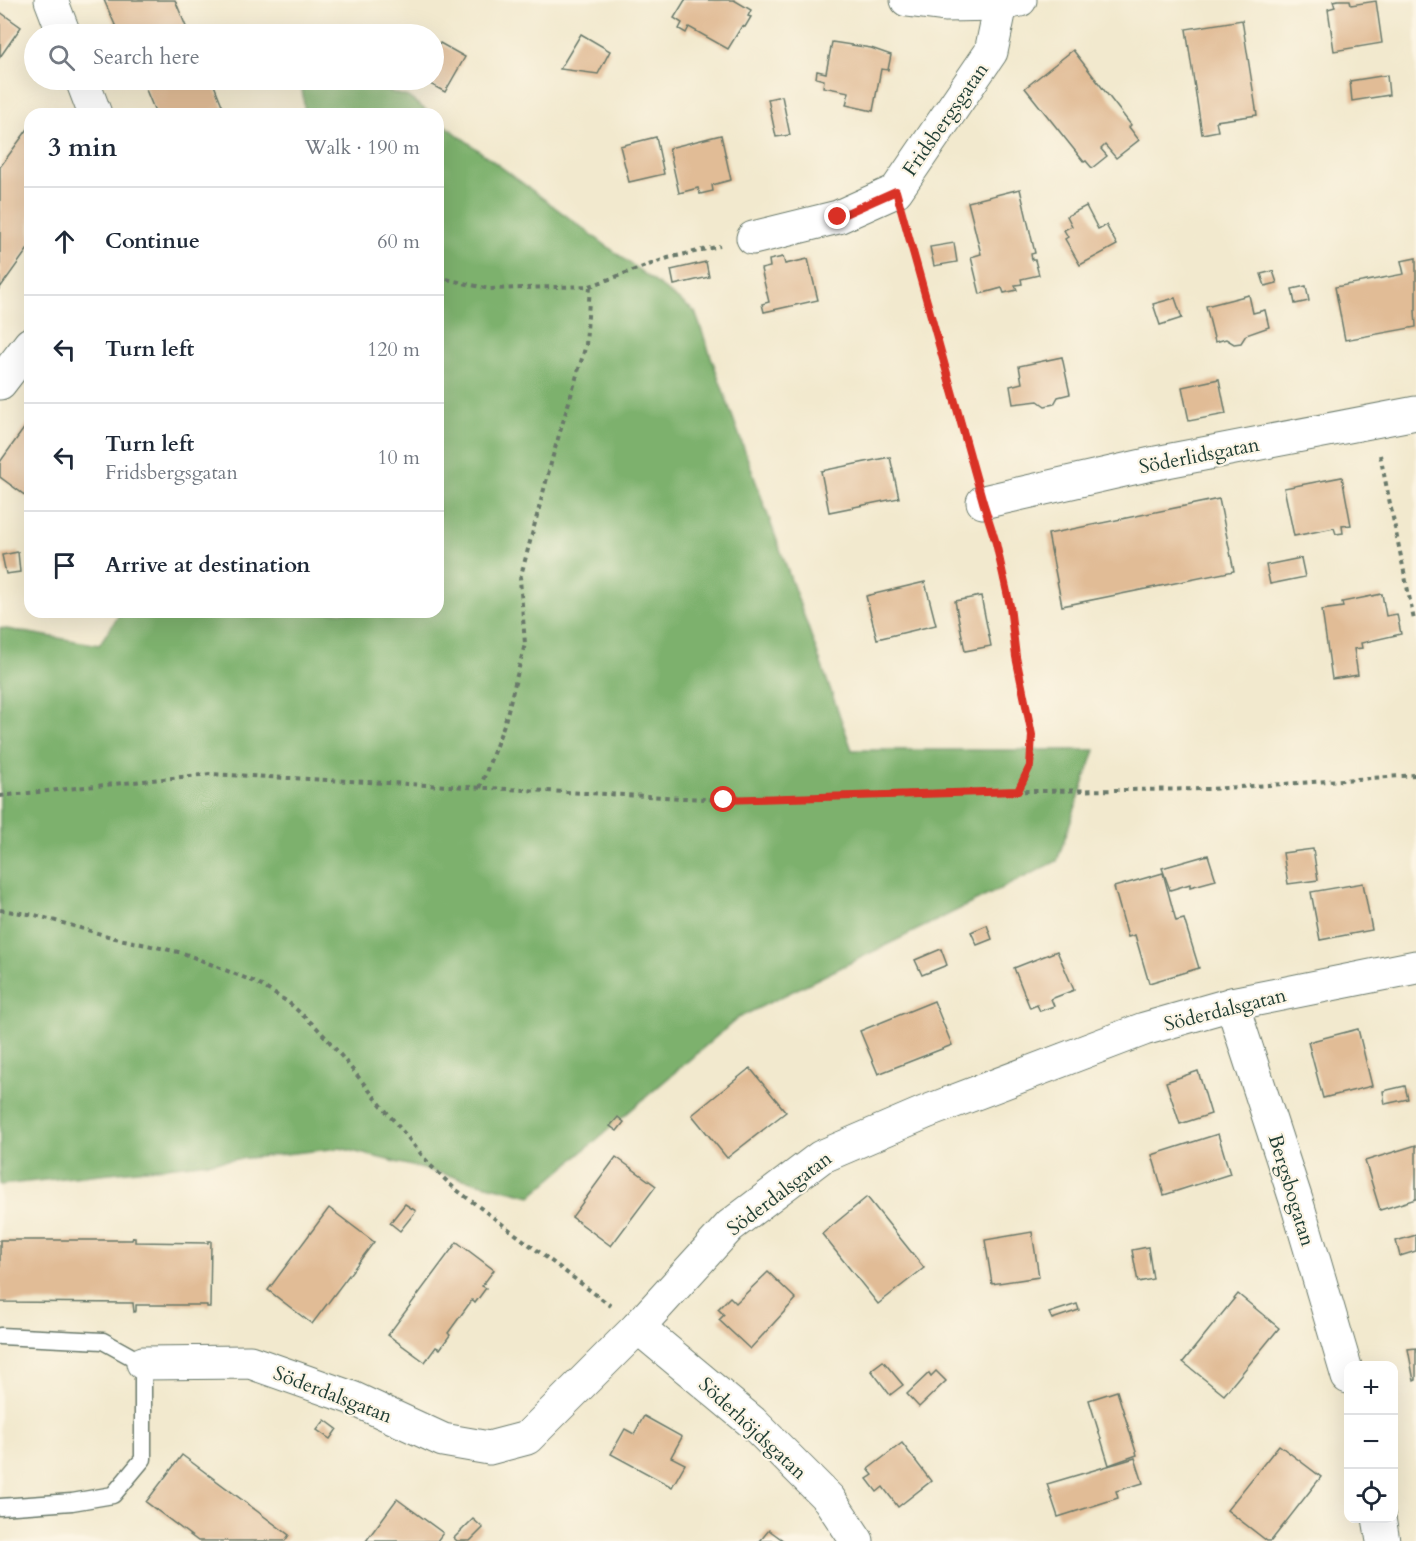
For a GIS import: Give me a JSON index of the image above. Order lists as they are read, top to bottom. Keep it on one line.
{"streets":{"street":["Fridsbergsgatan","Söderlidsgatan","Söderdalsgatan","Bergsbogatan","Söderhöjdsgatan"]},"crossings":[["Söderdalsgatan","Bergsbogatan"],["Söderdalsgatan","Söderhöjdsgatan"]],"page":{"search":"Search here","heading":["3 min","Walk · 190 m"],"list":[["Continue","60 m"],["Turn left","120 m"],["Turn left","Fridsbergsgatan","10 m"],"Arrive at destination"],"map_buttons":["+","−"]}}
